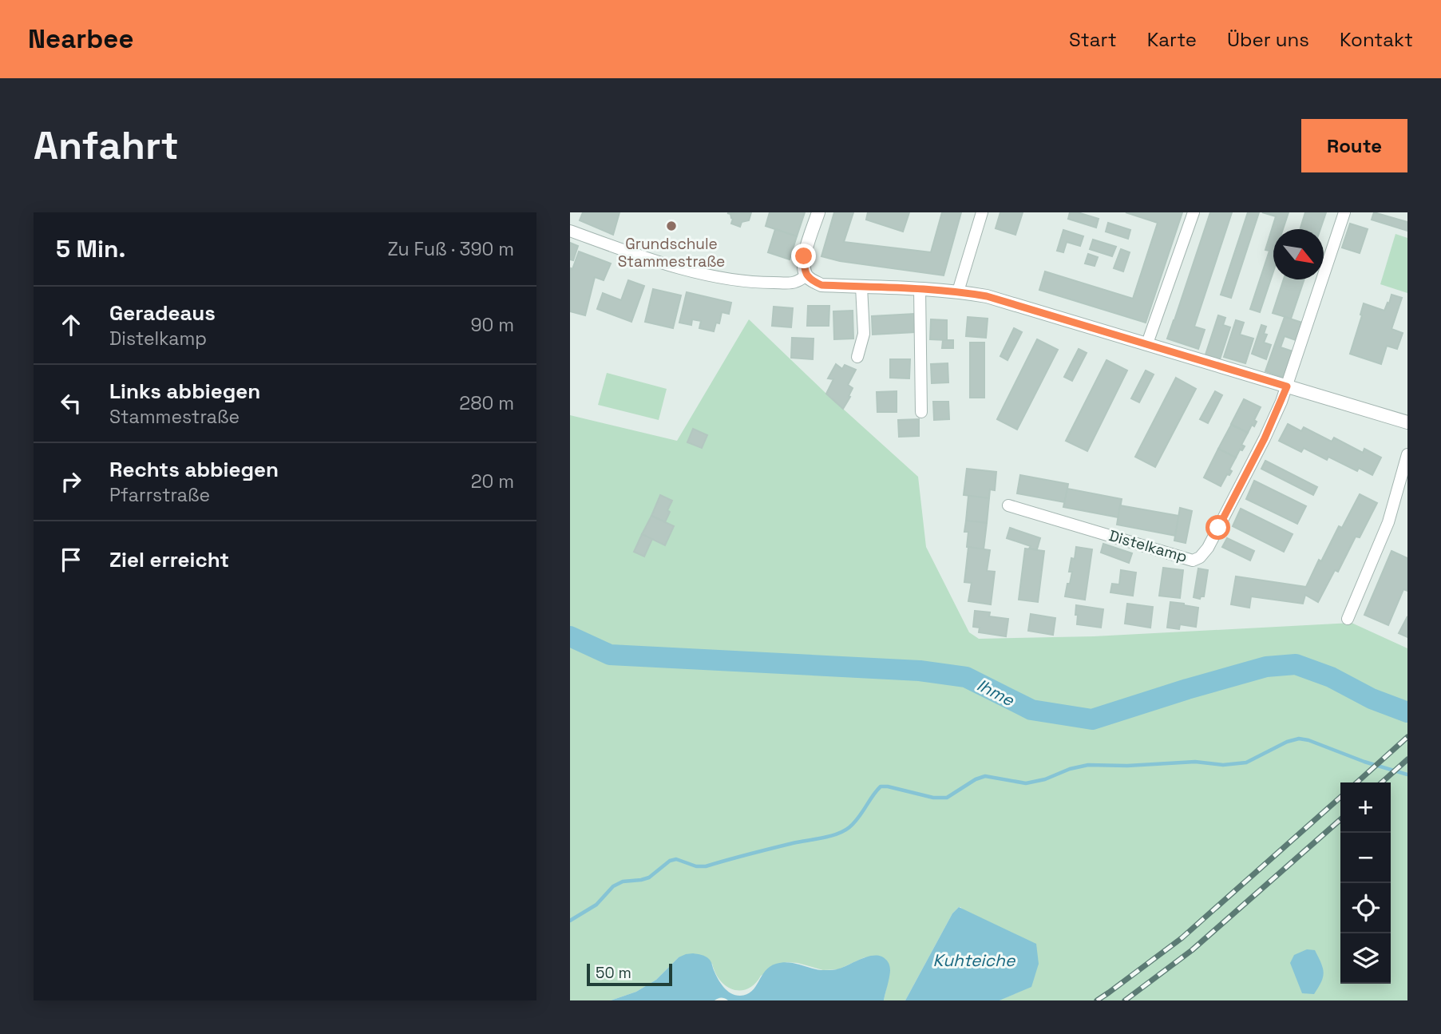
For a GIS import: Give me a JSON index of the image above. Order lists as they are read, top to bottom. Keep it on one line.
{"streets":{"street":["Distelkamp"]},"water":["Ihme","Kuhteiche"],"places":["Grundschule Stammestraße"],"scale_bar":"50 m","north":"bottom right","page":{"header":"Nearbee","nav":["Start","Karte","Über uns","Kontakt"],"buttons":"Route","title":"Anfahrt","heading":["5 Min.","Zu Fuß · 390 m"],"list":[["Geradeaus","Distelkamp","90 m"],["Links abbiegen","Stammestraße","280 m"],["Rechts abbiegen","Pfarrstraße","20 m"],"Ziel erreicht"],"map_buttons":["+","−"],"scale":"50 m"}}
